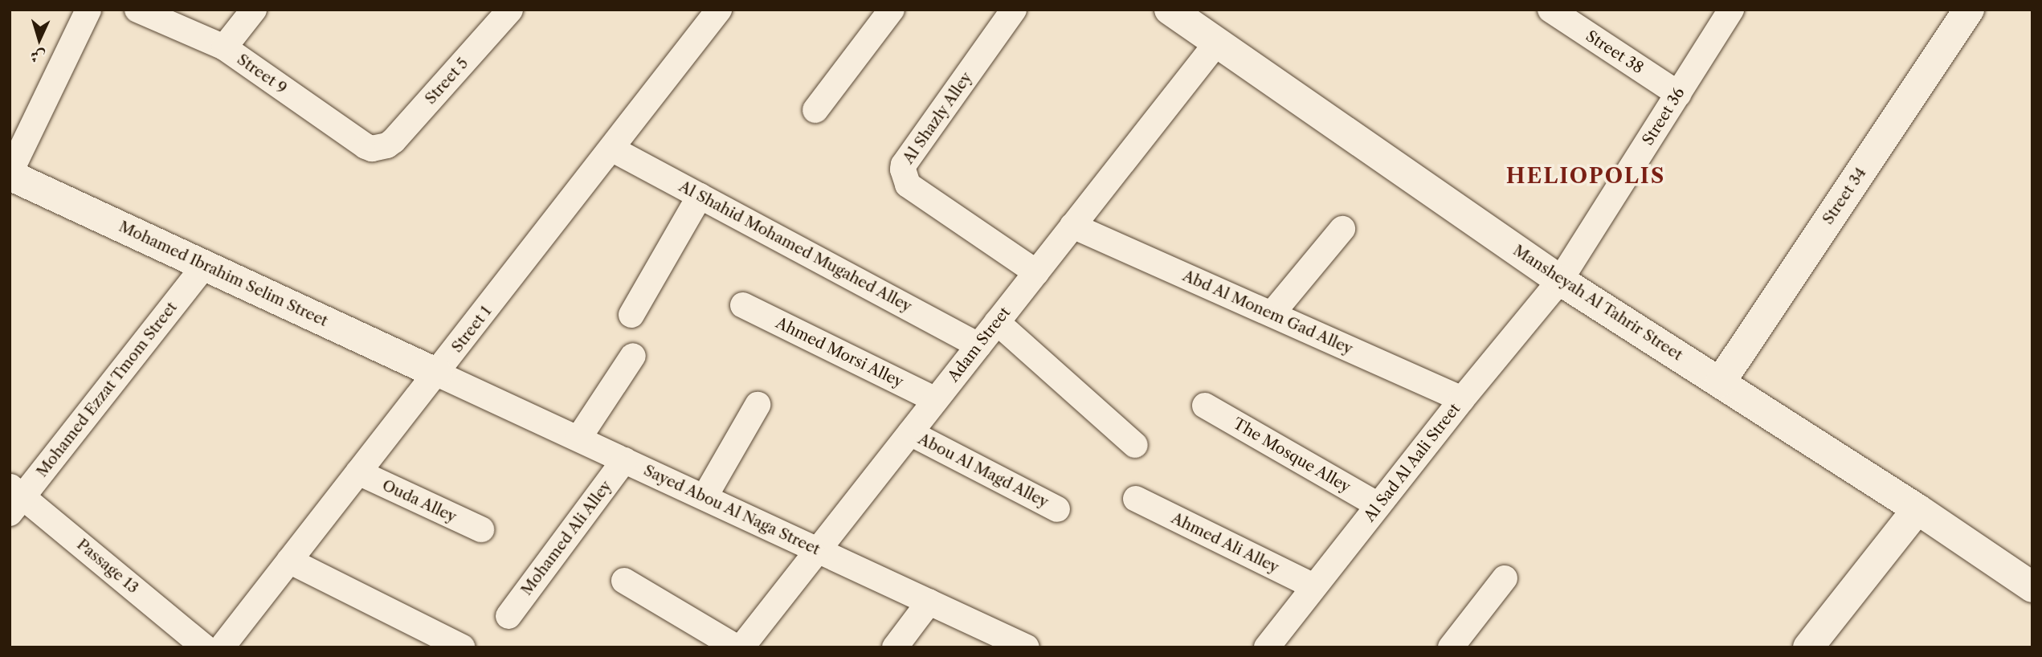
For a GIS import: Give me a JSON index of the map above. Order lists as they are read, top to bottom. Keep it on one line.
{"streets":{"street":["Street 38","Street 9","Street 5","Street 36","Al Shazly Alley","Street 34","Al Shahid Mohamed Mugahed Alley","Mohamed Ibrahim Selim Street","Mansheyah Al Tahrir Street","Abd Al Monem Gad Alley","Street 1","Adam Street","Ahmed Morsi Alley","Mohamed Ezzat Tmom Street","The Mosque Alley","Al Sad Al Aali Street","Abou Al Magd Alley","Ouda Alley","Sayed Abou Al Naga Street","Mohamed Ali Alley","Ahmed Ali Alley","Passage 13"]},"crossings":[["Street 38","Street 36"],["Street 9","Street 5"],["Street 36","Mansheyah Al Tahrir Street"],["Street 36","Al Sad Al Aali Street"],["Al Shazly Alley","Adam Street"],["Street 34","Mansheyah Al Tahrir Street"],["Al Shahid Mohamed Mugahed Alley","Street 1"],["Al Shahid Mohamed Mugahed Alley","Adam Street"],["Mohamed Ibrahim Selim Street","Street 1"],["Mohamed Ibrahim Selim Street","Mohamed Ezzat Tmom Street"],["Mohamed Ibrahim Selim Street","Sayed Abou Al Naga Street"],["Mansheyah Al Tahrir Street","Adam Street"],["Mansheyah Al Tahrir Street","Al Sad Al Aali Street"],["Abd Al Monem Gad Alley","Adam Street"],["Abd Al Monem Gad Alley","Al Sad Al Aali Street"],["Street 1","Ouda Alley"],["Street 1","Sayed Abou Al Naga Street"],["Adam Street","Ahmed Morsi Alley"],["Adam Street","Abou Al Magd Alley"],["Adam Street","Sayed Abou Al Naga Street"],["Mohamed Ezzat Tmom Street","Passage 13"],["The Mosque Alley","Al Sad Al Aali Street"],["Al Sad Al Aali Street","Ahmed Ali Alley"],["Sayed Abou Al Naga Street","Mohamed Ali Alley"]],"districts":["HELIOPOLIS"],"north":"bottom"}
